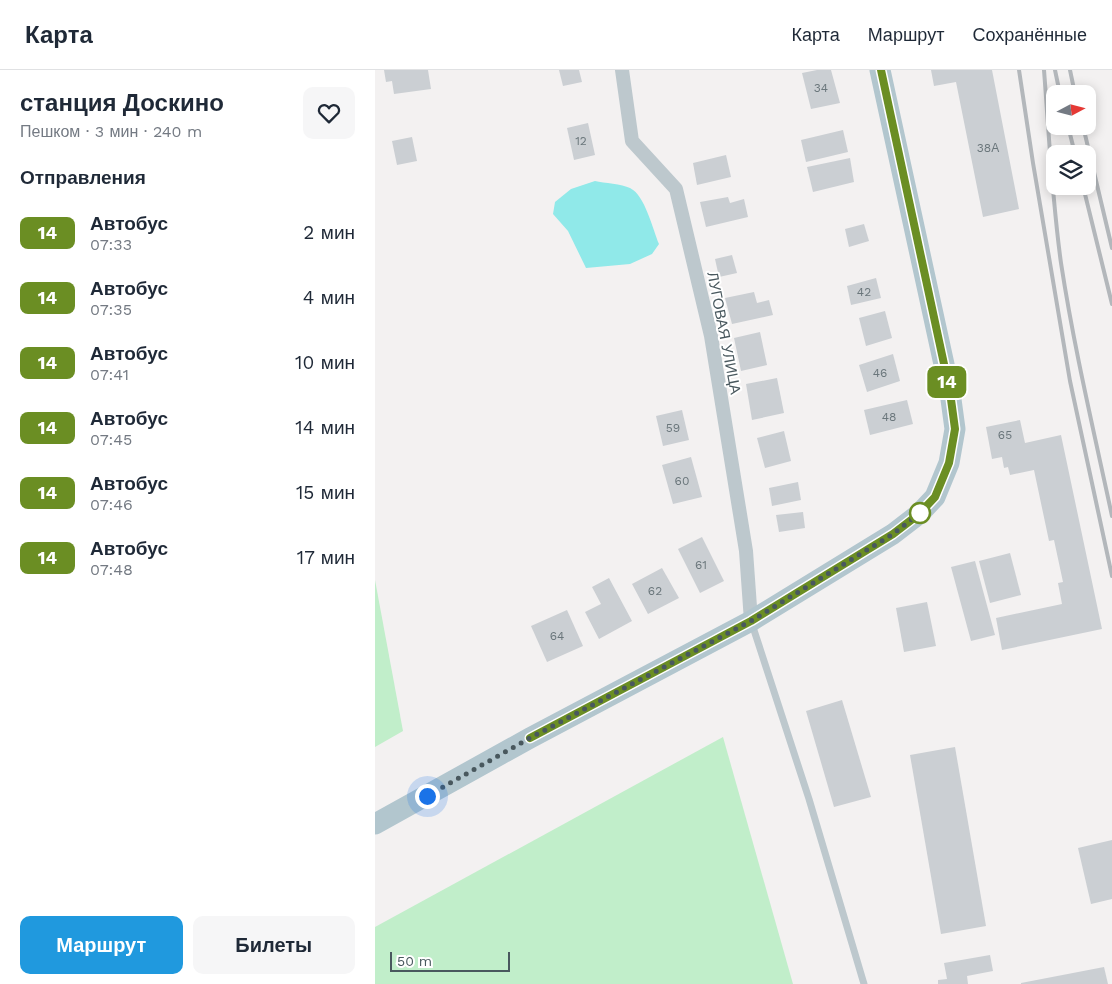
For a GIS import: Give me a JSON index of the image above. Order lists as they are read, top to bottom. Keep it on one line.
{"streets":{"street":["ЛУГОВАЯ УЛИЦА"]},"lines":["bus line 14"],"house_numbers":["34","12","38А","42","46","48","59","65","60","61","62","64"],"scale_bar":"50 m","north":"right","page":{"header":"Карта","nav":["Карта","Маршрут","Сохранённые"],"heading":[["станция Доскино","Пешком · 3 мин · 240 m"],"Отправления"],"on_map":"14","list":[{"mark":"14","name":"Автобус","note":"07:33","value":"2 мин"},{"mark":"14","name":"Автобус","note":"07:35","value":"4 мин"},{"mark":"14","name":"Автобус","note":"07:41","value":"10 мин"},{"mark":"14","name":"Автобус","note":"07:45","value":"14 мин"},{"mark":"14","name":"Автобус","note":"07:46","value":"15 мин"},{"mark":"14","name":"Автобус","note":"07:48","value":"17 мин"}],"buttons":["Маршрут","Билеты"],"scale":"50 m"}}
